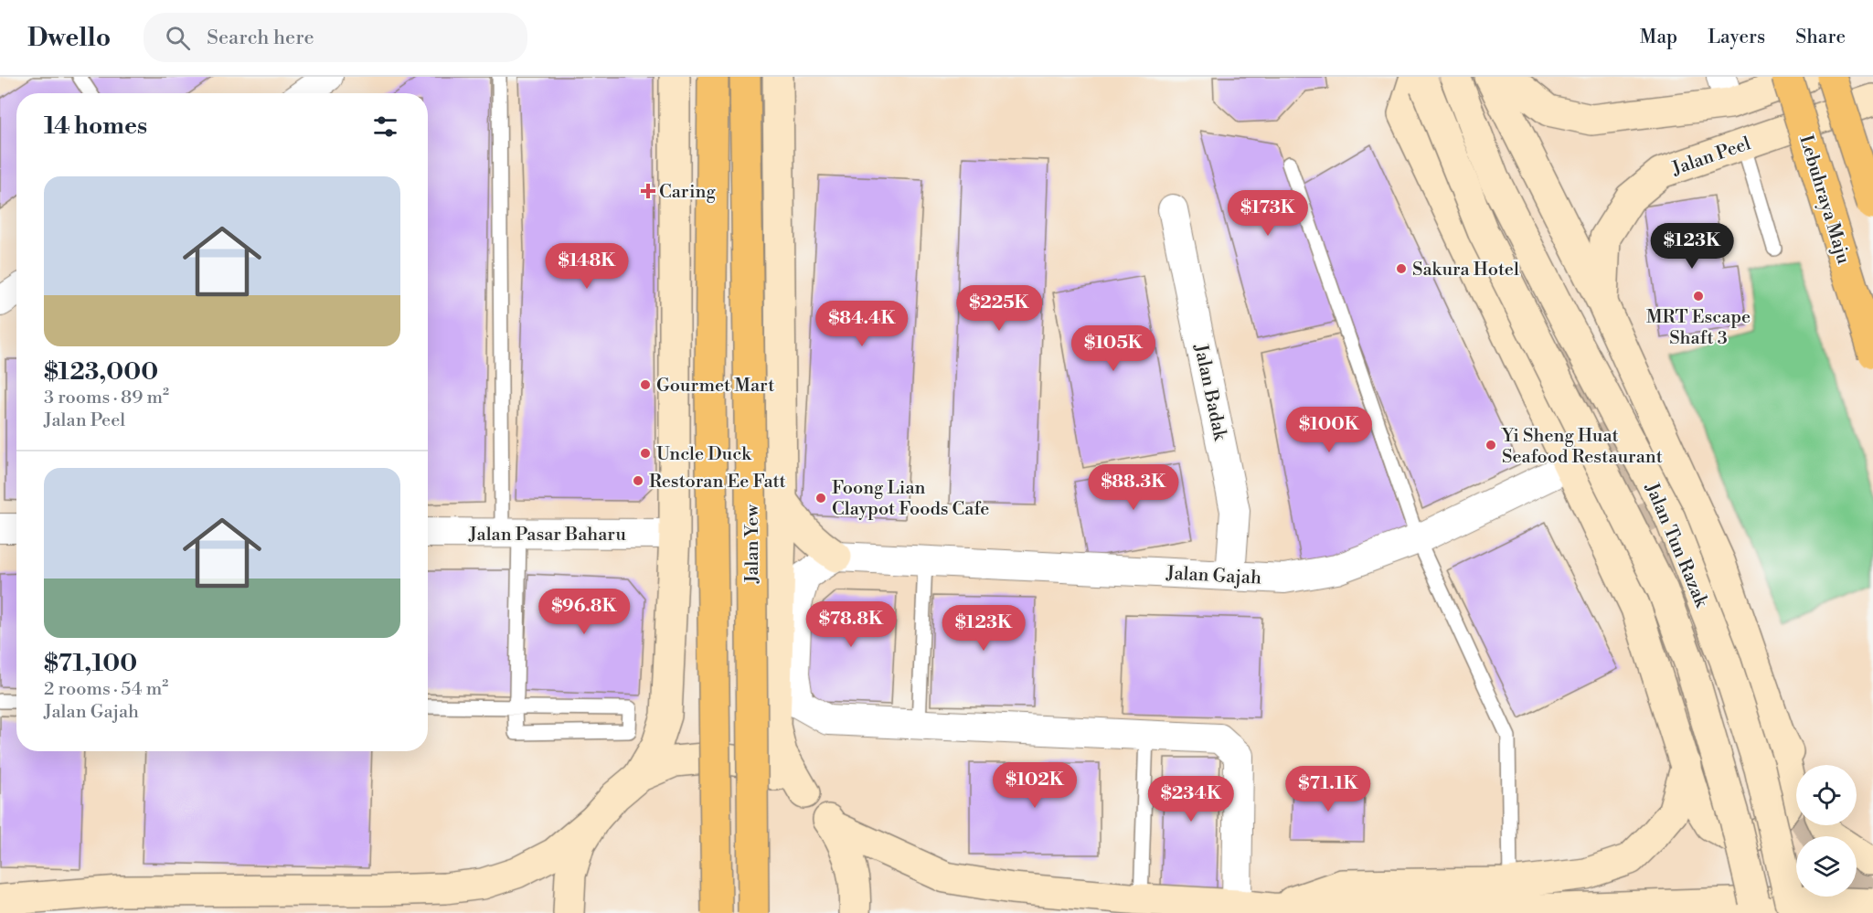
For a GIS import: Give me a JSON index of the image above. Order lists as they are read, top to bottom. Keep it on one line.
{"streets":{"main road":["Lebuhraya Maju","Jalan Yew"],"street":["Jalan Peel","Jalan Badak","Jalan Pasar Baharu","Jalan Tun Razak","Jalan Gajah"]},"crossings":[["Jalan Badak","Jalan Gajah"]],"places":{"health":["Caring"],"other":["Sakura Hotel","MRT Escape Shaft 3","Gourmet Mart","Yi Sheng Huat Seafood Restaurant","Uncle Duck","Restoran Ee Fatt","Foong Lian Claypot Foods Cafe"]},"page":{"header":"Dwello","search":"Search here","nav":["Map","Layers","Share"],"heading":"14 homes","list":[{"name":"$123,000","note":"3 rooms · 89 m² · Jalan Peel"},{"name":"$71,100","note":"2 rooms · 54 m² · Jalan Gajah"}],"price":["$173K","$123K","$148K","$225K","$84.4K","$105K","$100K","$88.3K","$96.8K","$78.8K","$123K","$102K","$71.1K","$234K"]}}
